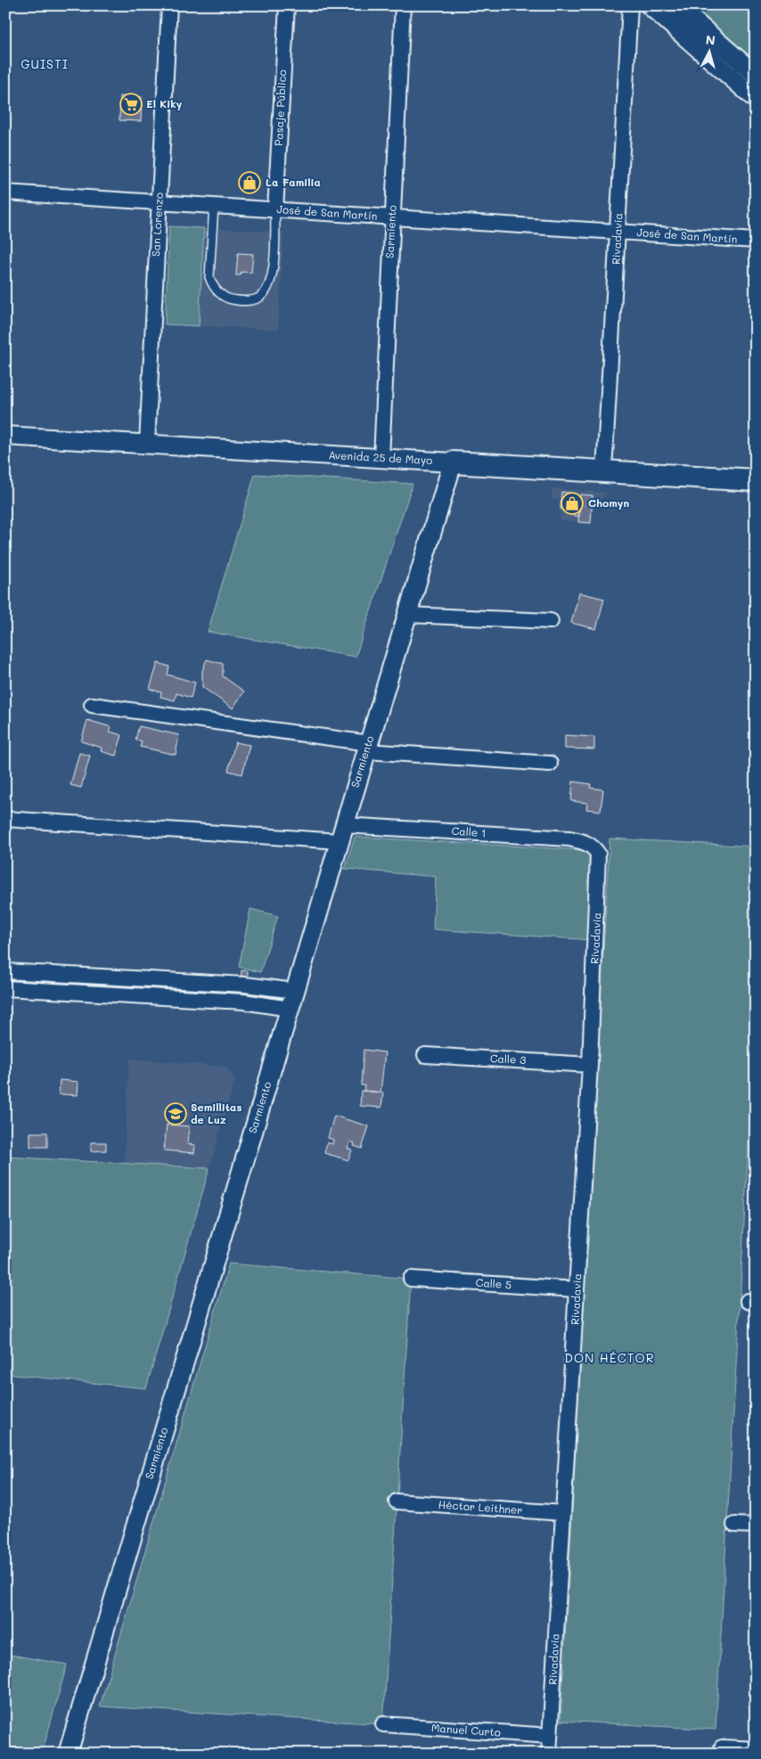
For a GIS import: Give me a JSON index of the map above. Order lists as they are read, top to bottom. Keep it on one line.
{"streets":{"main road":["Avenida 25 de Mayo"],"street":["Pasaje Público","José de San Martín","San Lorenzo","Sarmiento","Rivadavia","Calle 1","Calle 3","Calle 5","Héctor Leithner","Manuel Curto"]},"crossings":[["Pasaje Público","José de San Martín"],["José de San Martín","San Lorenzo"],["José de San Martín","Sarmiento"],["José de San Martín","Rivadavia"],["San Lorenzo","Avenida 25 de Mayo"],["Sarmiento","Avenida 25 de Mayo"],["Sarmiento","Calle 1"],["Rivadavia","Avenida 25 de Mayo"],["Rivadavia","Calle 1"],["Rivadavia","Calle 3"],["Rivadavia","Calle 5"],["Rivadavia","Héctor Leithner"],["Rivadavia","Manuel Curto"]],"districts":["GUISTI","DON HÉCTOR"],"places":{"supermarket":["El Kiky"],"shop":["La Familia","Chomyn"],"school or university":["Semillitas de Luz"]},"north":"top"}
